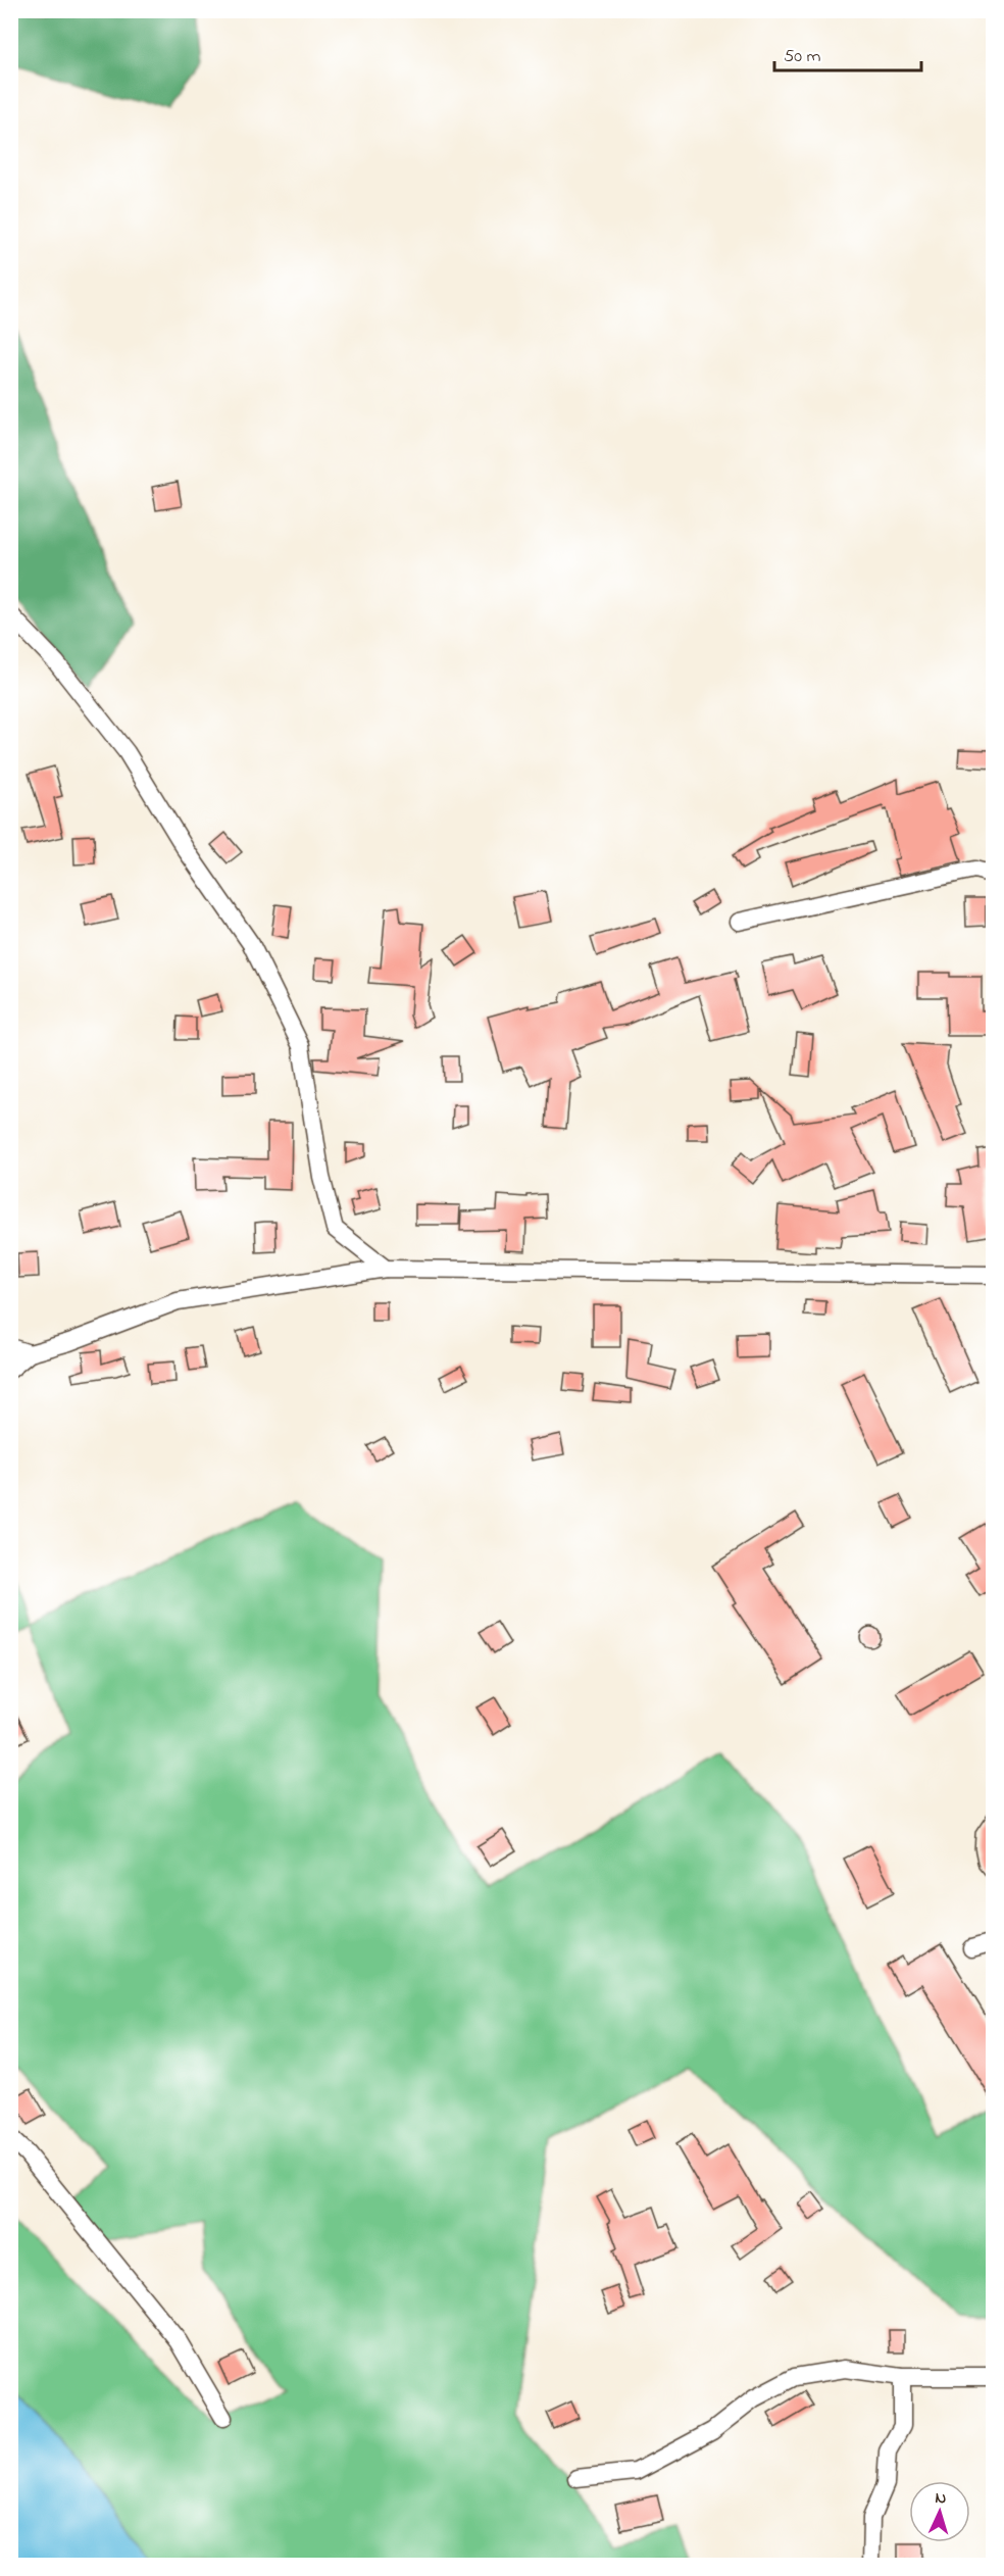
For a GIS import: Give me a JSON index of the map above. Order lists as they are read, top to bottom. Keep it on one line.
{"scale_bar":"50 m","north":"top"}
